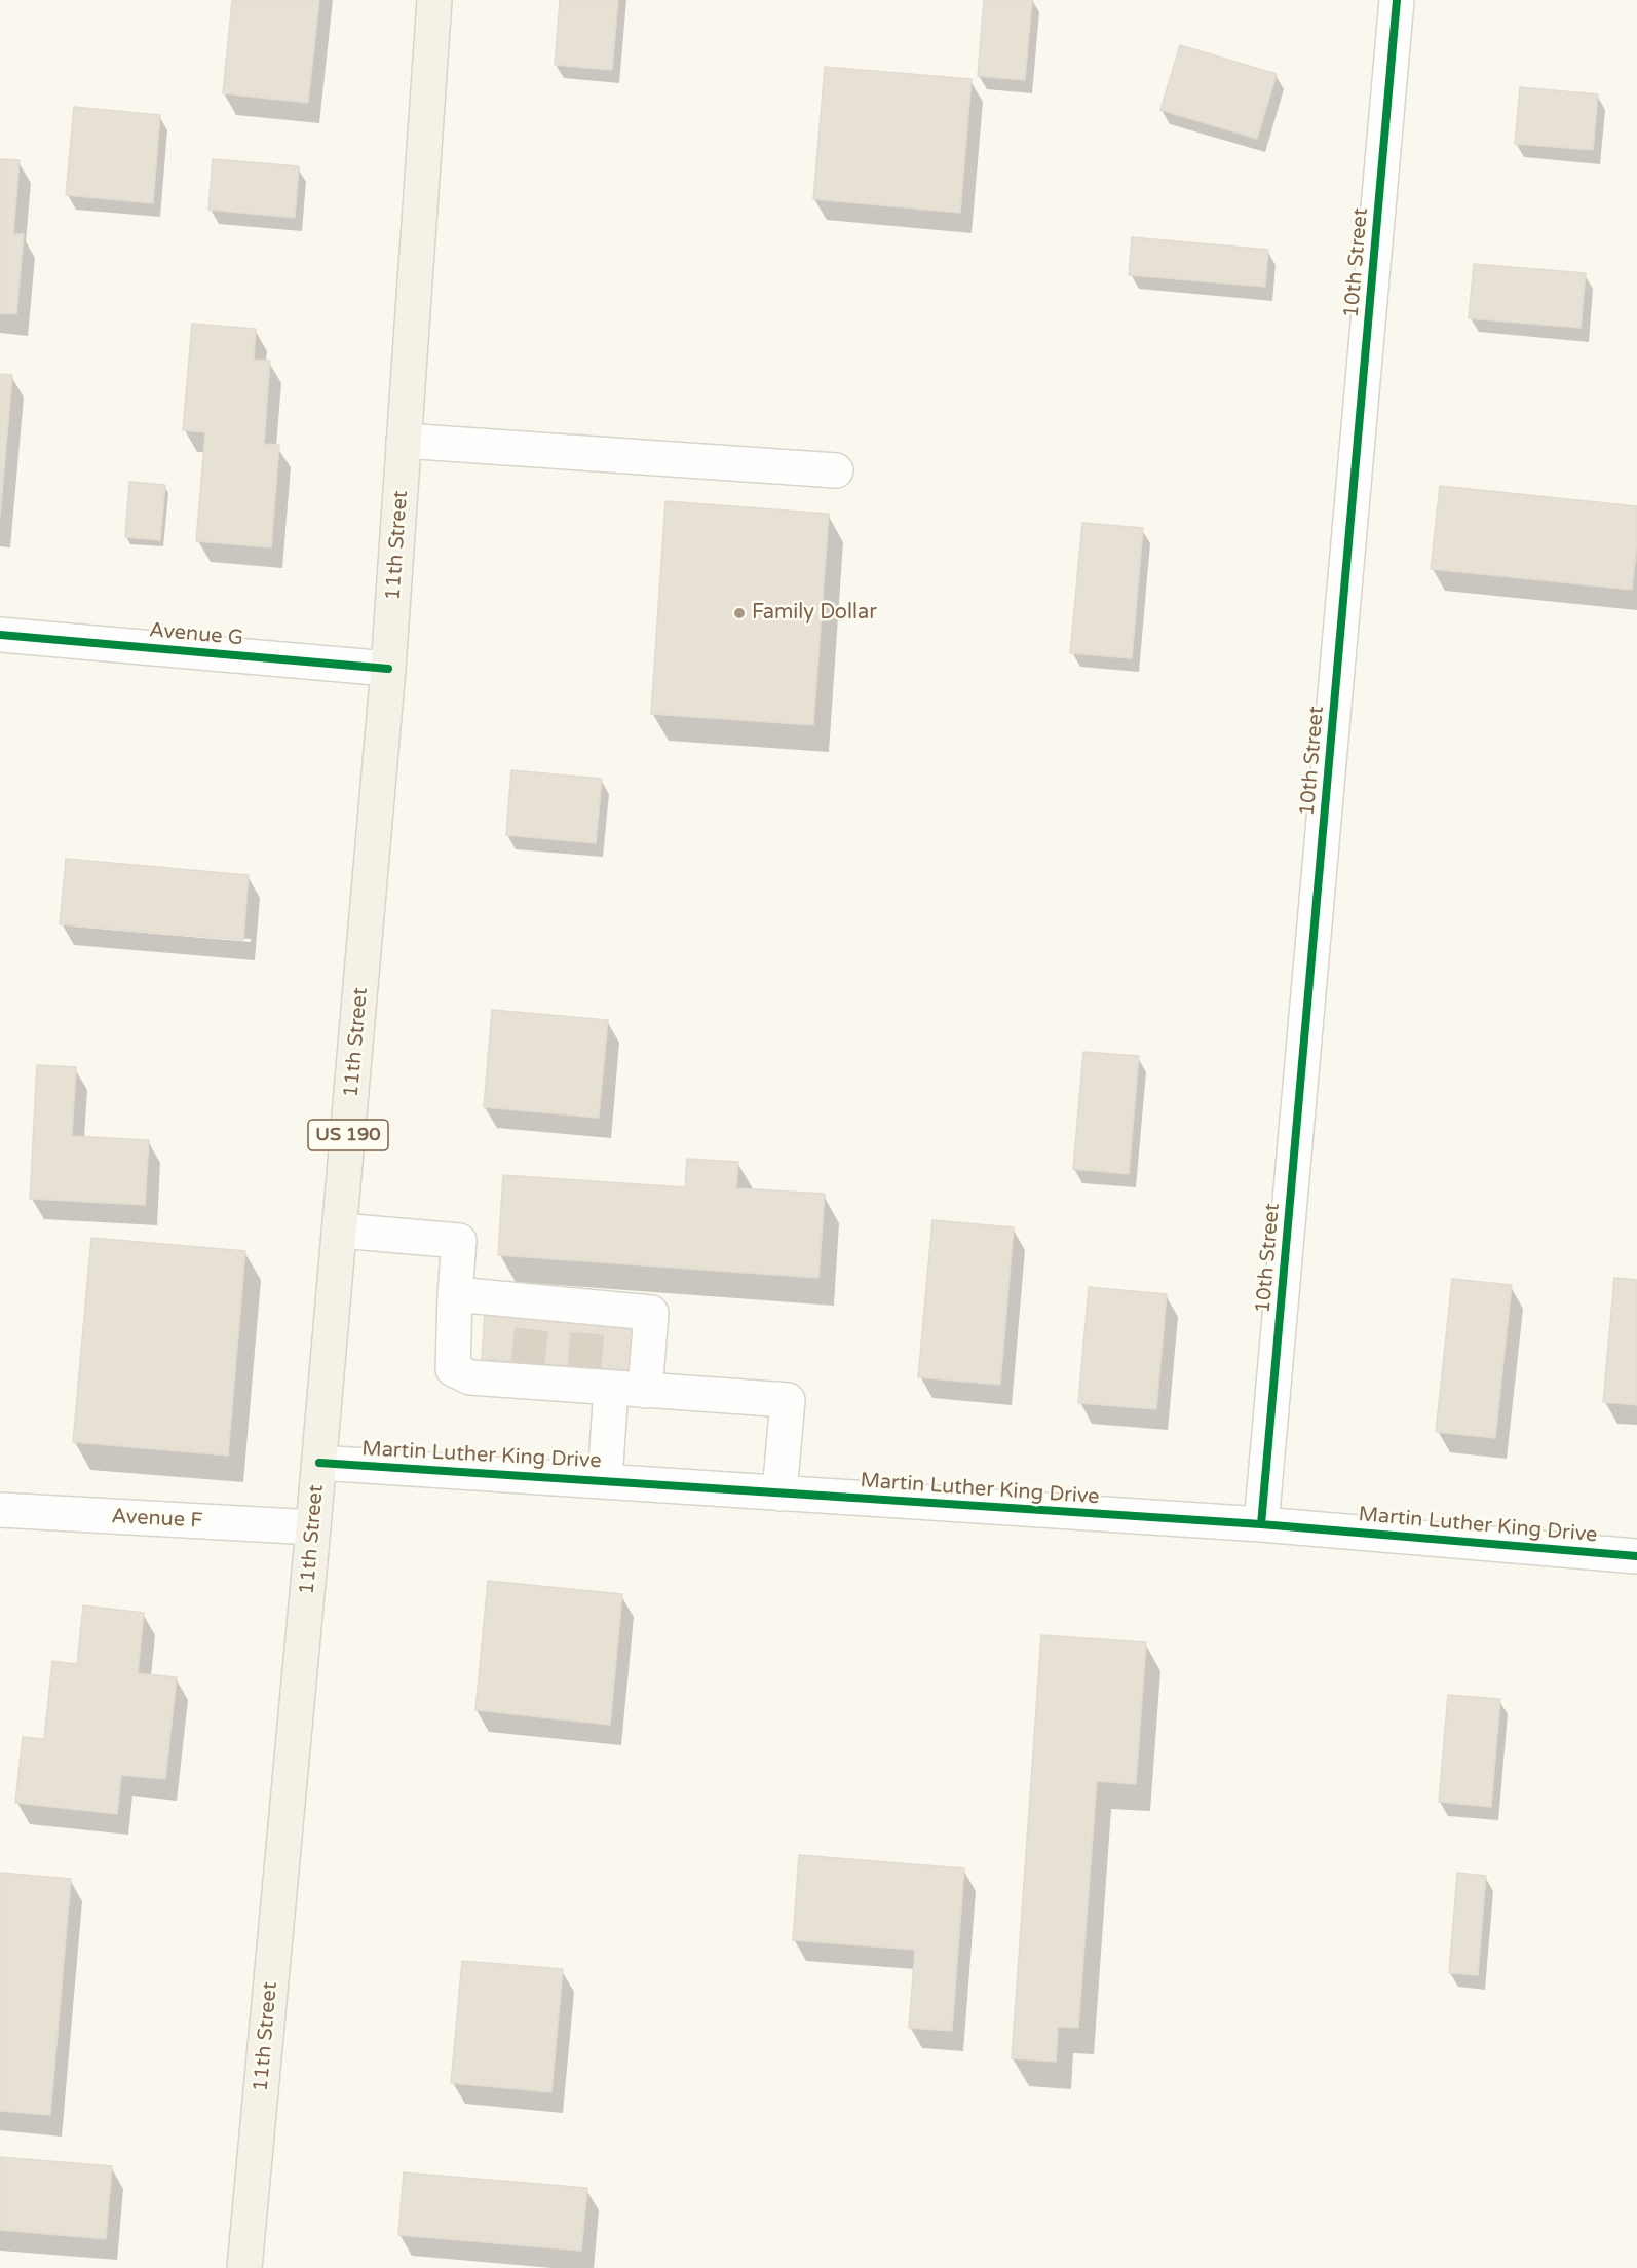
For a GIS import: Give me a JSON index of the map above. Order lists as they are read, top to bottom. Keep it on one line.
{"streets":{"main road":["11th Street","US 190"],"street":["10th Street","Avenue G","Martin Luther King Drive","Avenue F"]},"crossings":[["10th Street","Martin Luther King Drive"],["11th Street","Avenue G"],["11th Street","Martin Luther King Drive"],["11th Street","Avenue F"]],"places":["Family Dollar"]}
